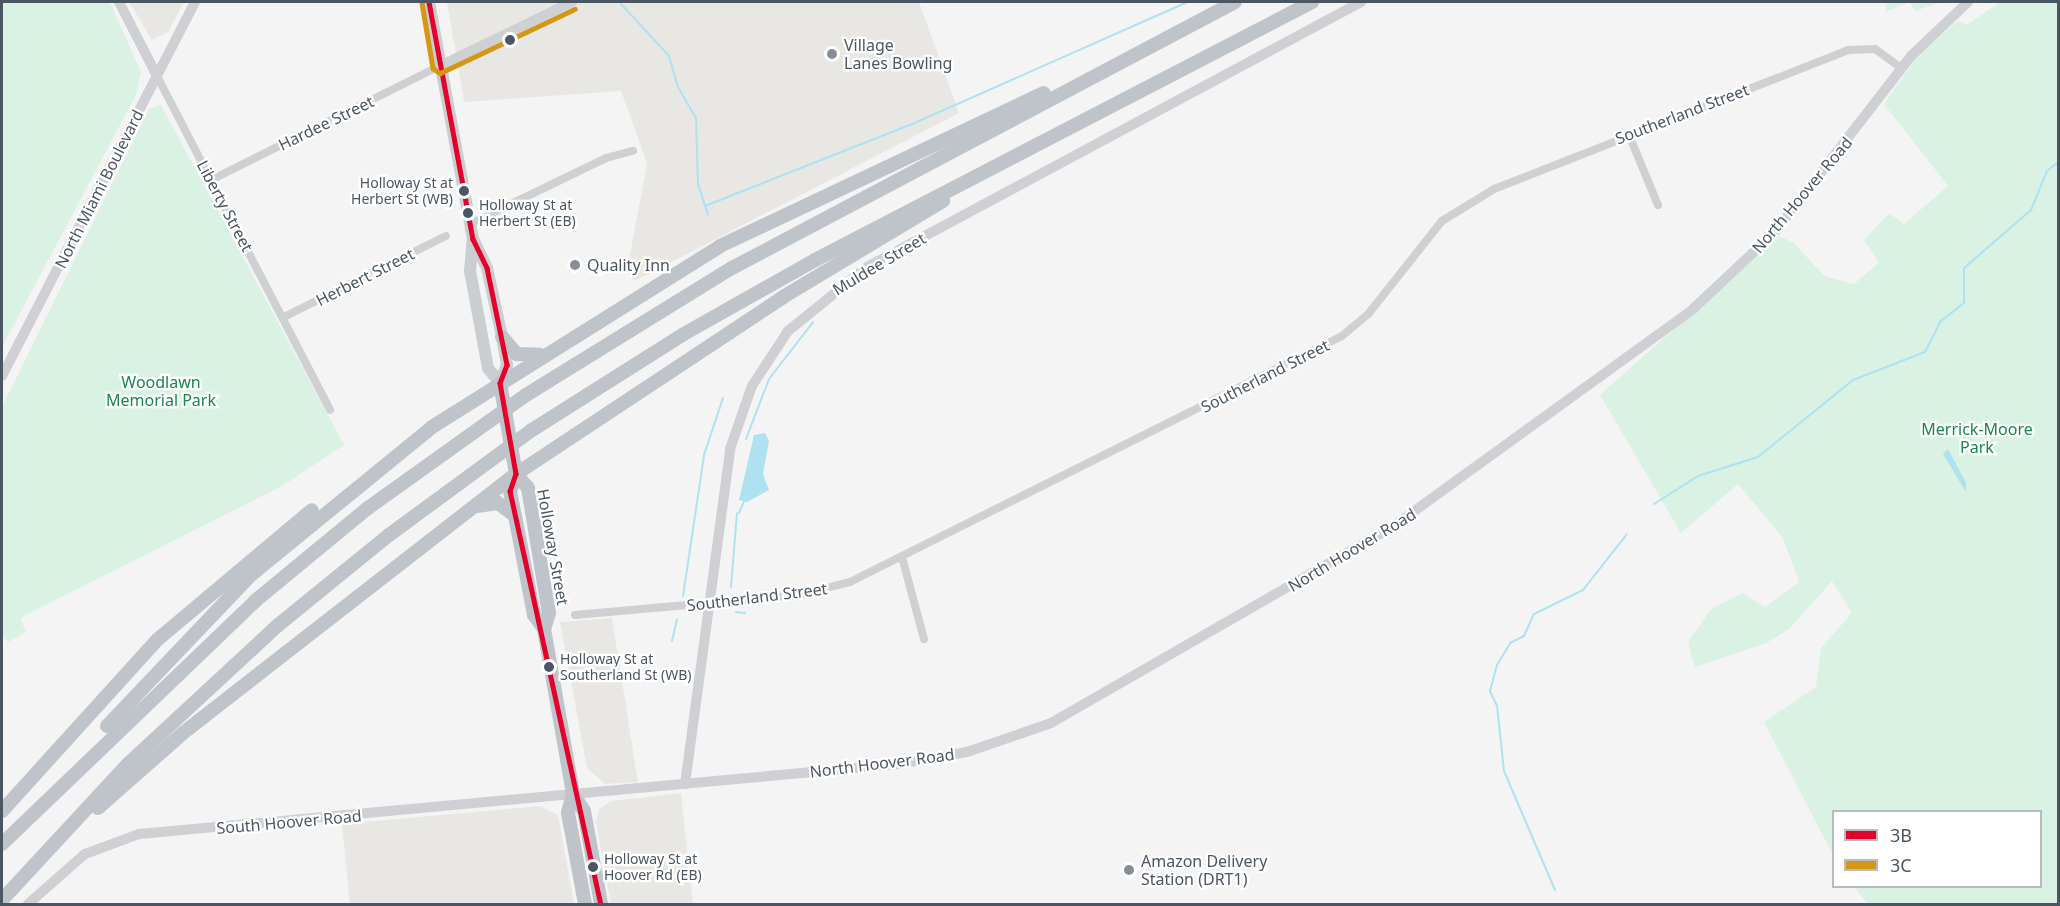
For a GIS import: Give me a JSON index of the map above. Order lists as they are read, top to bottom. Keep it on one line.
{"streets":{"highway":["Holloway Street"],"street":["Southerland Street","Hardee Street","North Miami Boulevard","North Hoover Road","Liberty Street","Muldee Street","Herbert Street","South Hoover Road"]},"crossings":[["Southerland Street","North Hoover Road"],["Southerland Street","Muldee Street"],["Hardee Street","Liberty Street"],["Hardee Street","Holloway Street"],["North Miami Boulevard","Liberty Street"],["North Hoover Road","Muldee Street"],["North Hoover Road","Holloway Street"],["North Hoover Road","South Hoover Road"],["Liberty Street","Herbert Street"],["Holloway Street","South Hoover Road"]],"parks":["Woodlawn Memorial Park","Merrick-Moore Park"],"places":["Village Lanes Bowling","Holloway St at Herbert St (WB)","Holloway St at Herbert St (EB)","Quality Inn","Holloway St at Southerland St (WB)","Holloway St at Hoover Rd (EB)","Amazon Delivery Station (DRT1)"],"lines":["transit line 3B","transit line 3C"],"legend":["3B","3C"]}
